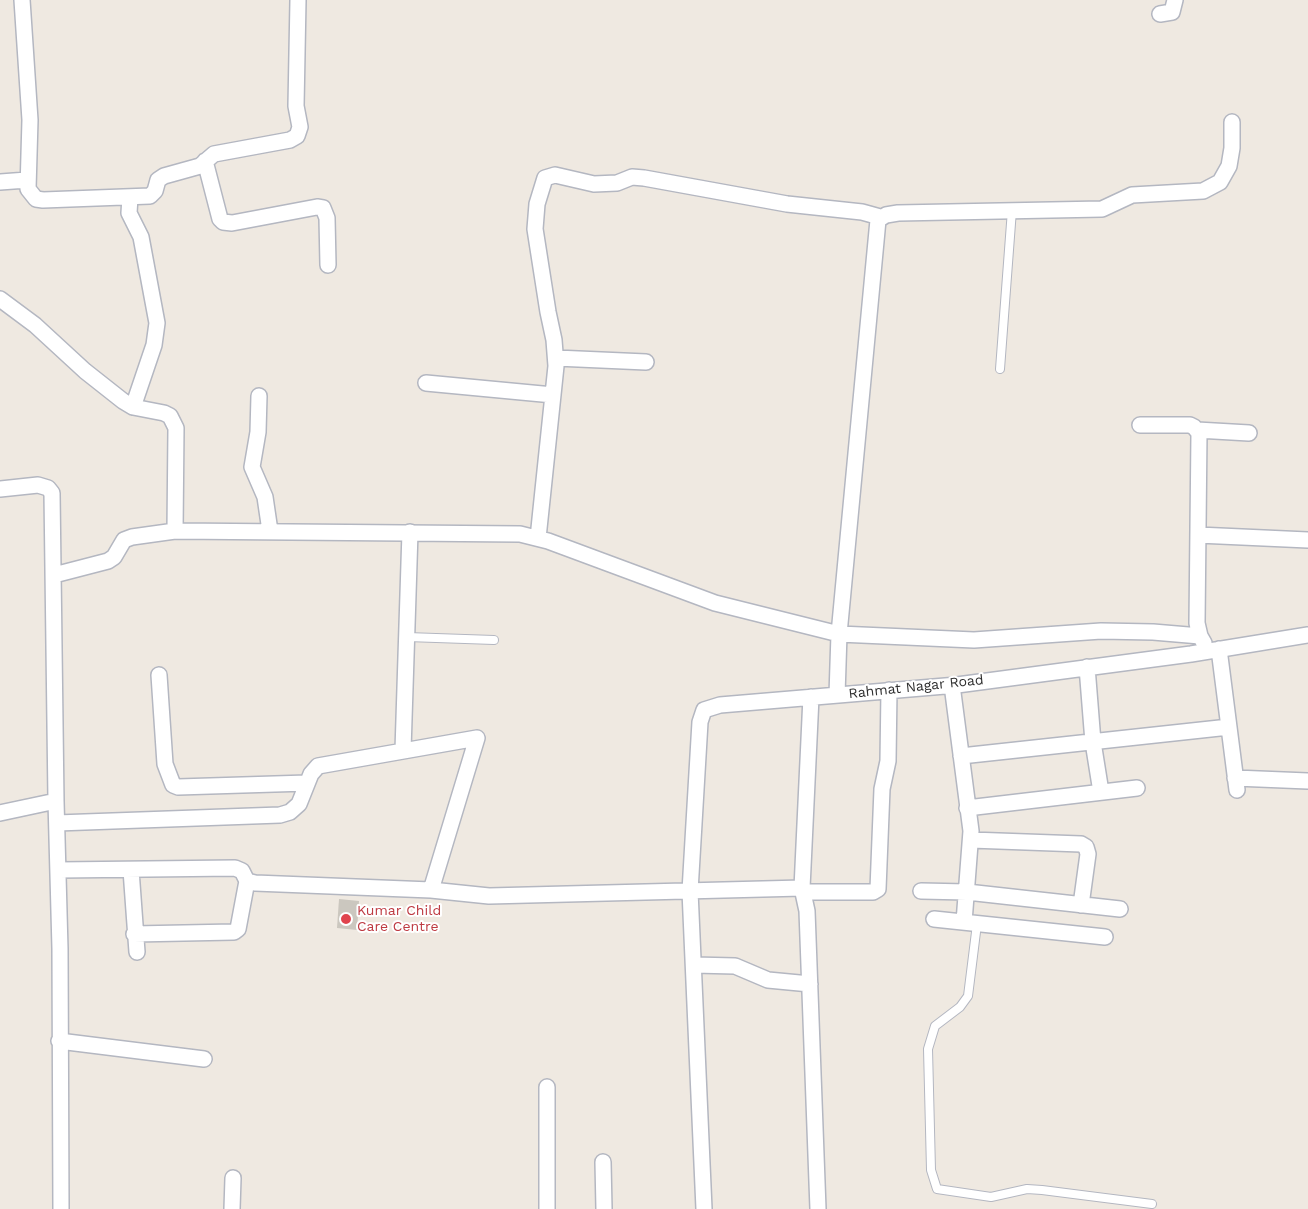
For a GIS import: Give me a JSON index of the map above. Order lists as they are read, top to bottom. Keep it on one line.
{"streets":{"street":["Rahmat Nagar Road"]},"places":["Kumar Child Care Centre"]}
